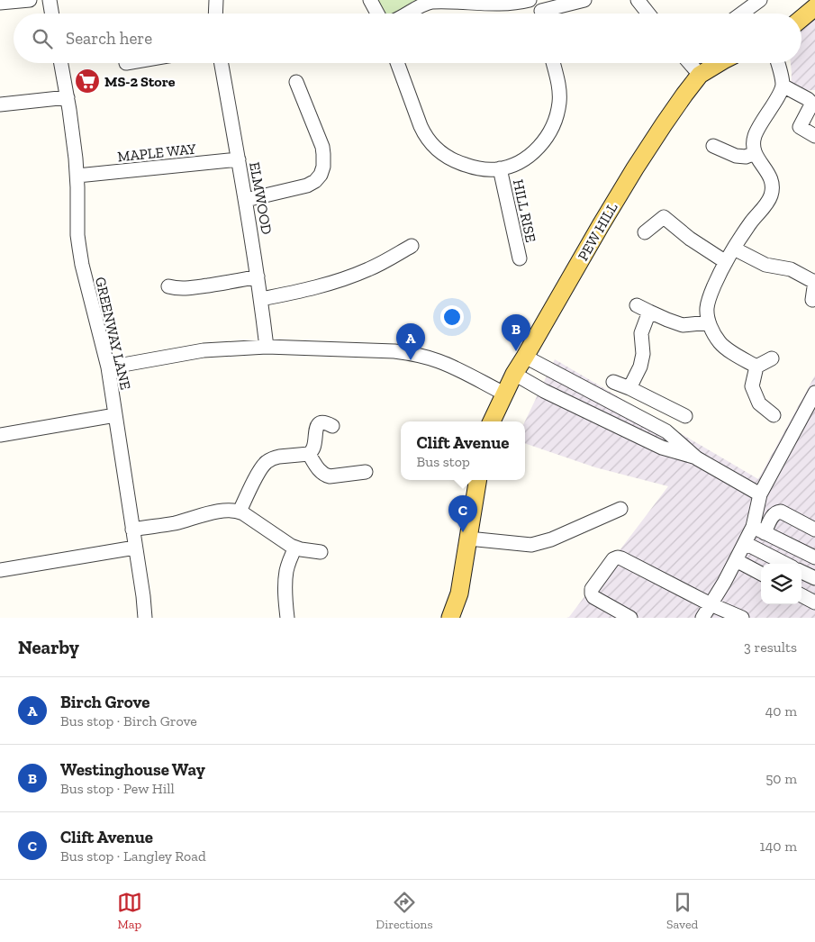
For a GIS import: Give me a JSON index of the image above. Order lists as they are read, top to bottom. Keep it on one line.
{"streets":{"main road":["PEW HILL"],"street":["MAPLE WAY","ELMWOOD","HILL RISE","GREENWAY LANE"]},"crossings":[["MAPLE WAY","ELMWOOD"],["MAPLE WAY","GREENWAY LANE"]],"places":{"supermarket":["MS-2 Store"]},"page":{"search":"Search here","pins":["B","A","C"],"popup":["Clift Avenue","Bus stop"],"heading":["Nearby","3 results"],"list":[{"mark":"A","name":"Birch Grove","note":"Bus stop · Birch Grove","value":"40 m"},{"mark":"B","name":"Westinghouse Way","note":"Bus stop · Pew Hill","value":"50 m"},{"mark":"C","name":"Clift Avenue","note":"Bus stop · Langley Road","value":"140 m"}],"nav":["Map","Directions","Saved"]}}
